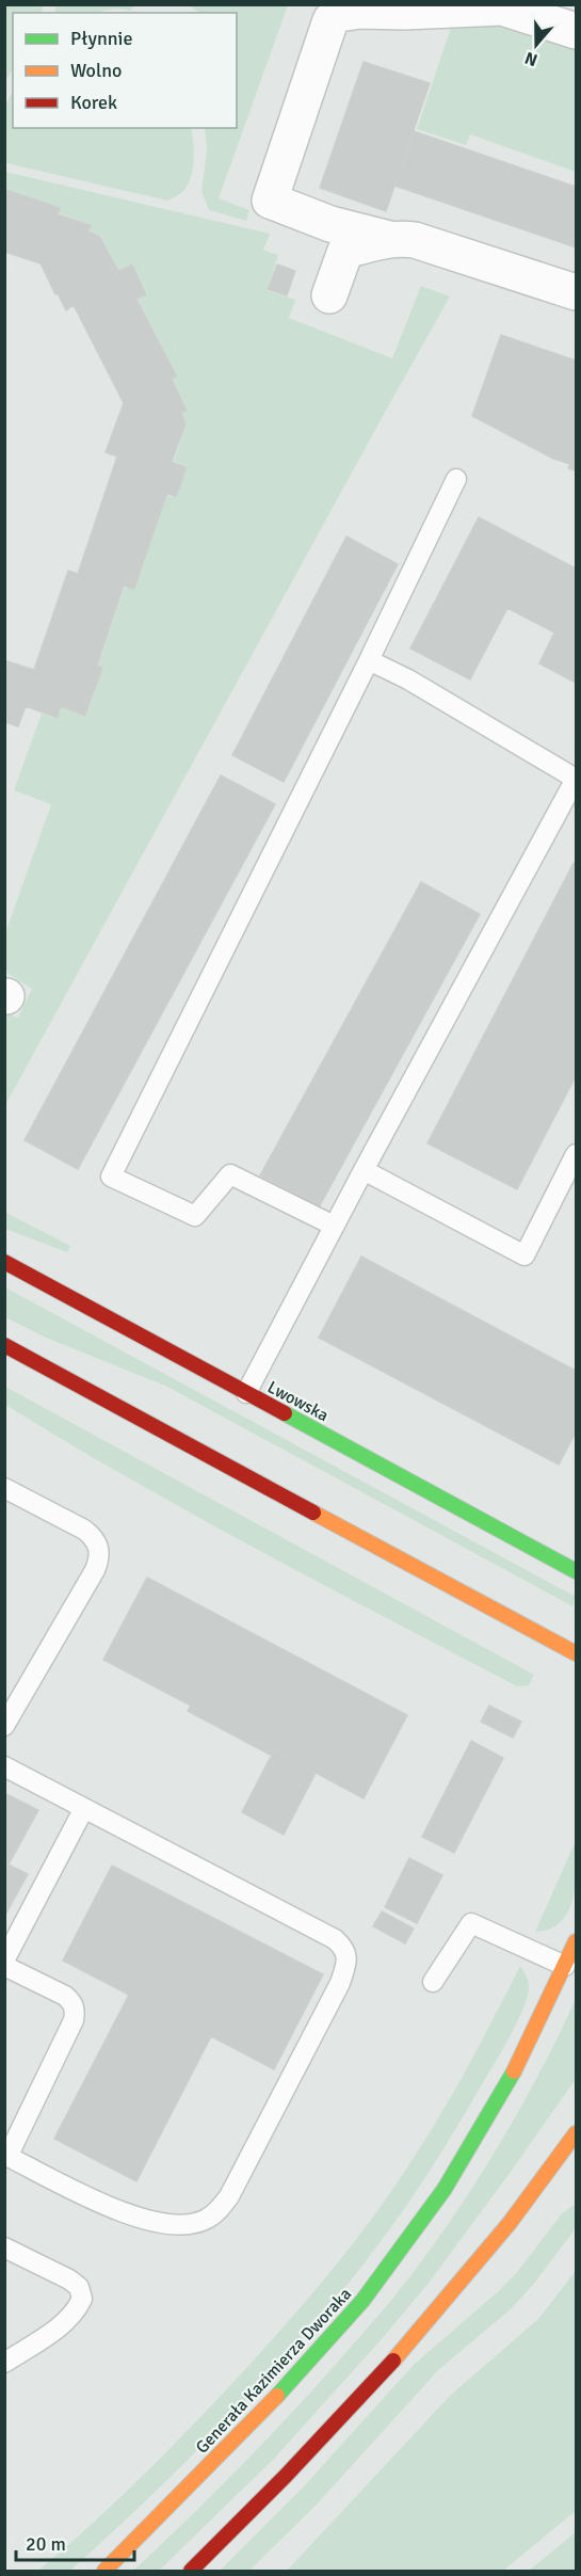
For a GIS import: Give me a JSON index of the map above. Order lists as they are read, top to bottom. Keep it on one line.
{"streets":{"main road":["Lwowska","Generała Kazimierza Dworaka"]},"legend":["Płynnie","Wolno","Korek"],"scale_bar":"20 m","north":"bottom"}
